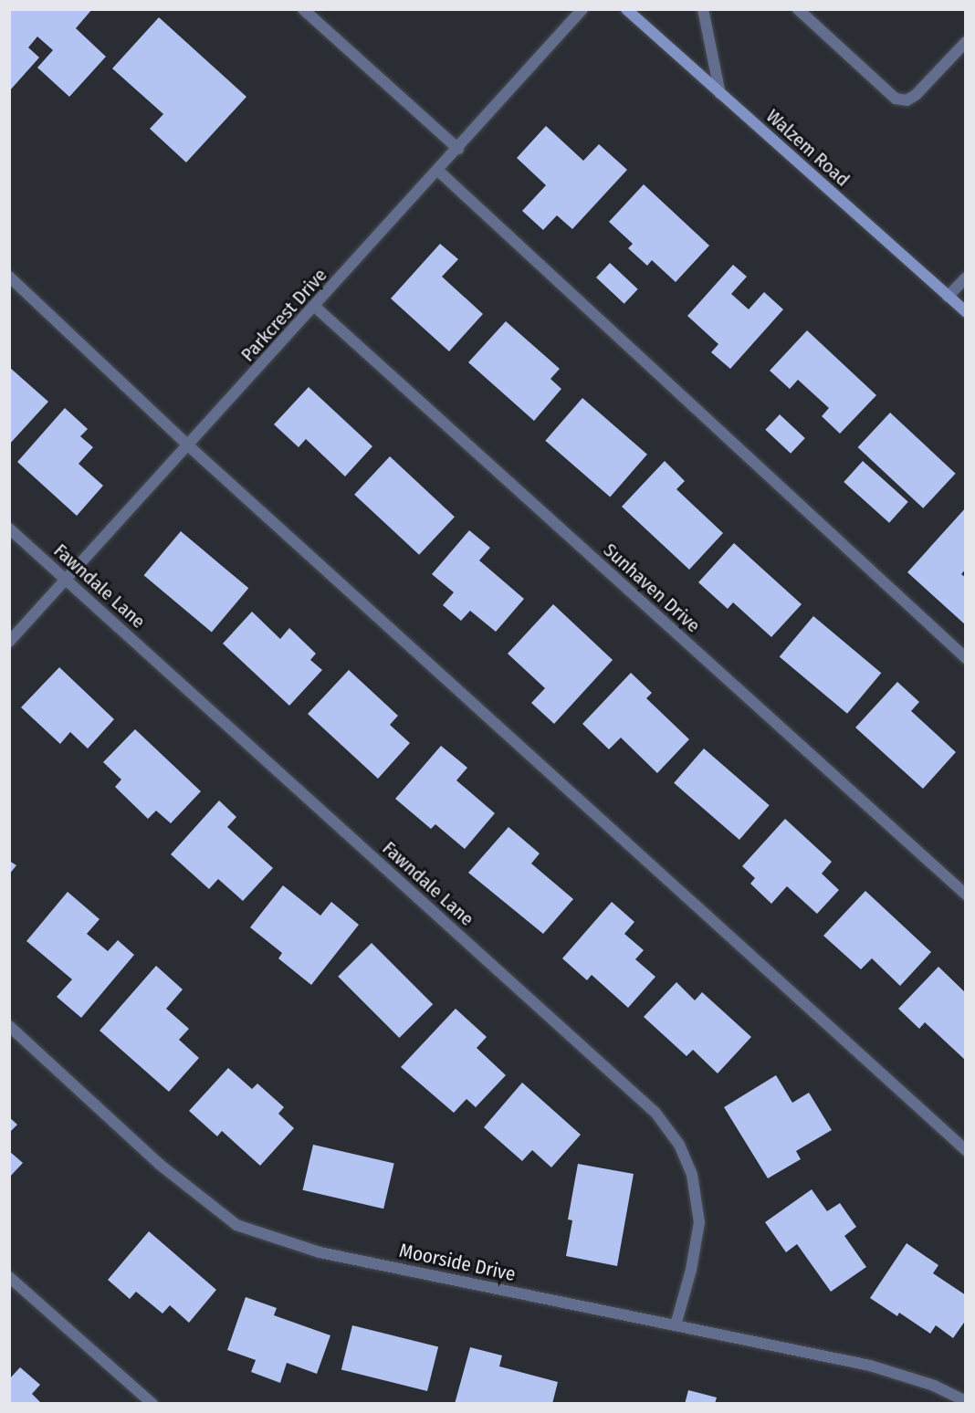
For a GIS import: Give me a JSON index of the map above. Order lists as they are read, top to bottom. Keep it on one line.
{"streets":{"main road":["Walzem Road"],"street":["Parkcrest Drive","Fawndale Lane","Sunhaven Drive","Moorside Drive"]},"crossings":[["Parkcrest Drive","Fawndale Lane"],["Parkcrest Drive","Sunhaven Drive"],["Fawndale Lane","Moorside Drive"]]}
